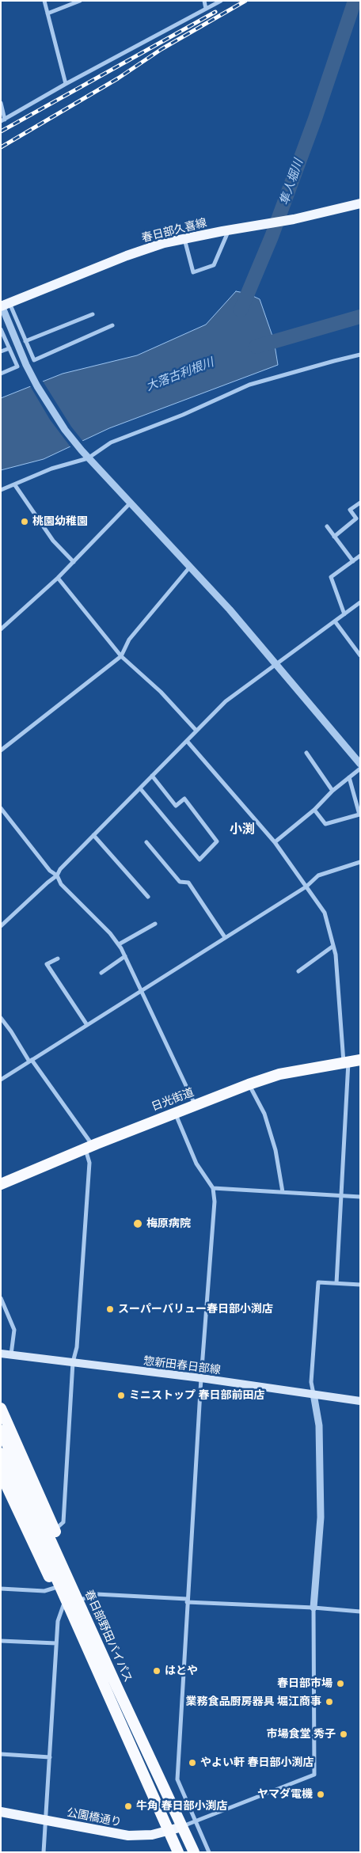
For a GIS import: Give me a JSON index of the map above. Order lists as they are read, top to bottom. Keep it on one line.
{"streets":{"highway":["日光街道","春日部野田バイパス"],"main road":["春日部久喜線","惣新田春日部線","公園橋通り"]},"crossings":[["春日部野田バイパス","公園橋通り"]],"districts":["小渕"],"water":["隼人堀川","大落古利根川"],"places":["桃園幼稚園","梅原病院","スーパーバリュー春日部小渕店","ミニストップ 春日部前田店","はとや","春日部市場","業務食品厨房器具 堀江商事","市場食堂 秀子","やよい軒 春日部小渕店","ヤマダ電機","牛角 春日部小渕店"]}
